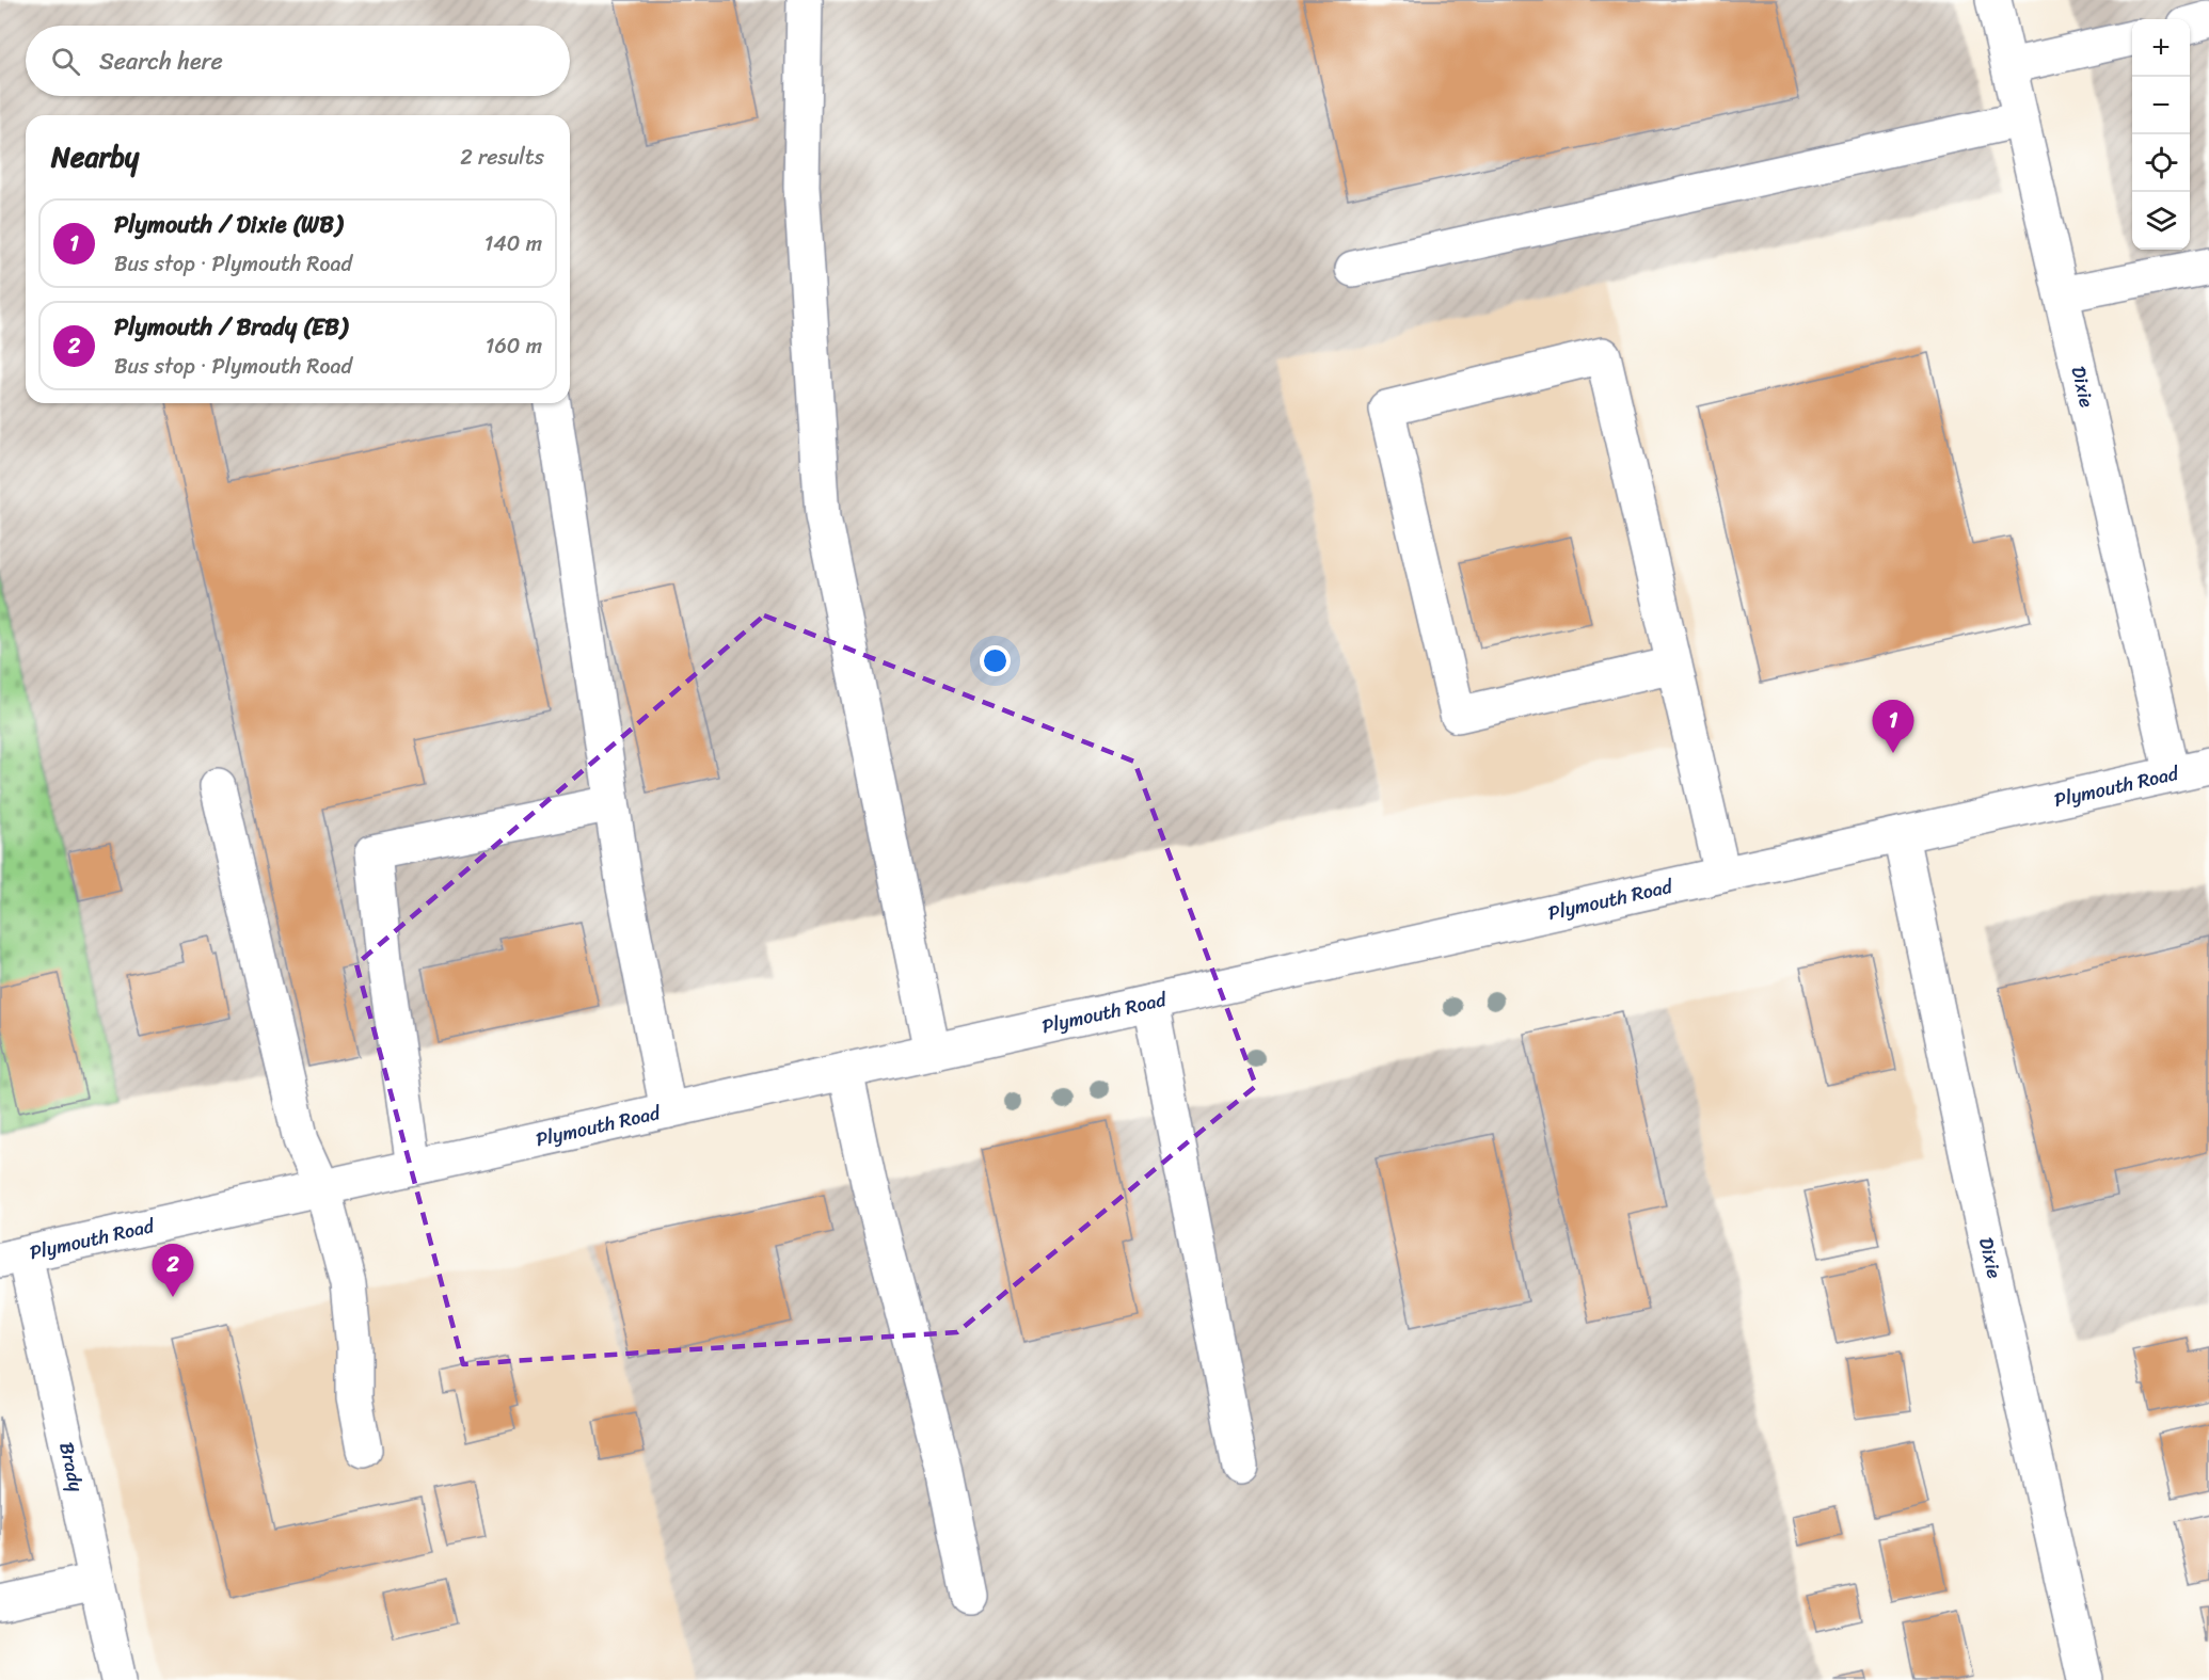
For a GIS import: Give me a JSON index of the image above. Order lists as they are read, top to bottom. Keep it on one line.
{"streets":{"main road":["Dixie","Plymouth Road","Brady"]},"crossings":[["Dixie","Plymouth Road"],["Plymouth Road","Brady"]],"page":{"map_buttons":["+","−"],"search":"Search here","heading":["Nearby","2 results"],"list":[{"mark":"1","name":"Plymouth / Dixie (WB)","note":"Bus stop · Plymouth Road","value":"140 m"},{"mark":"2","name":"Plymouth / Brady (EB)","note":"Bus stop · Plymouth Road","value":"160 m"}],"pins":["1","2"]}}
